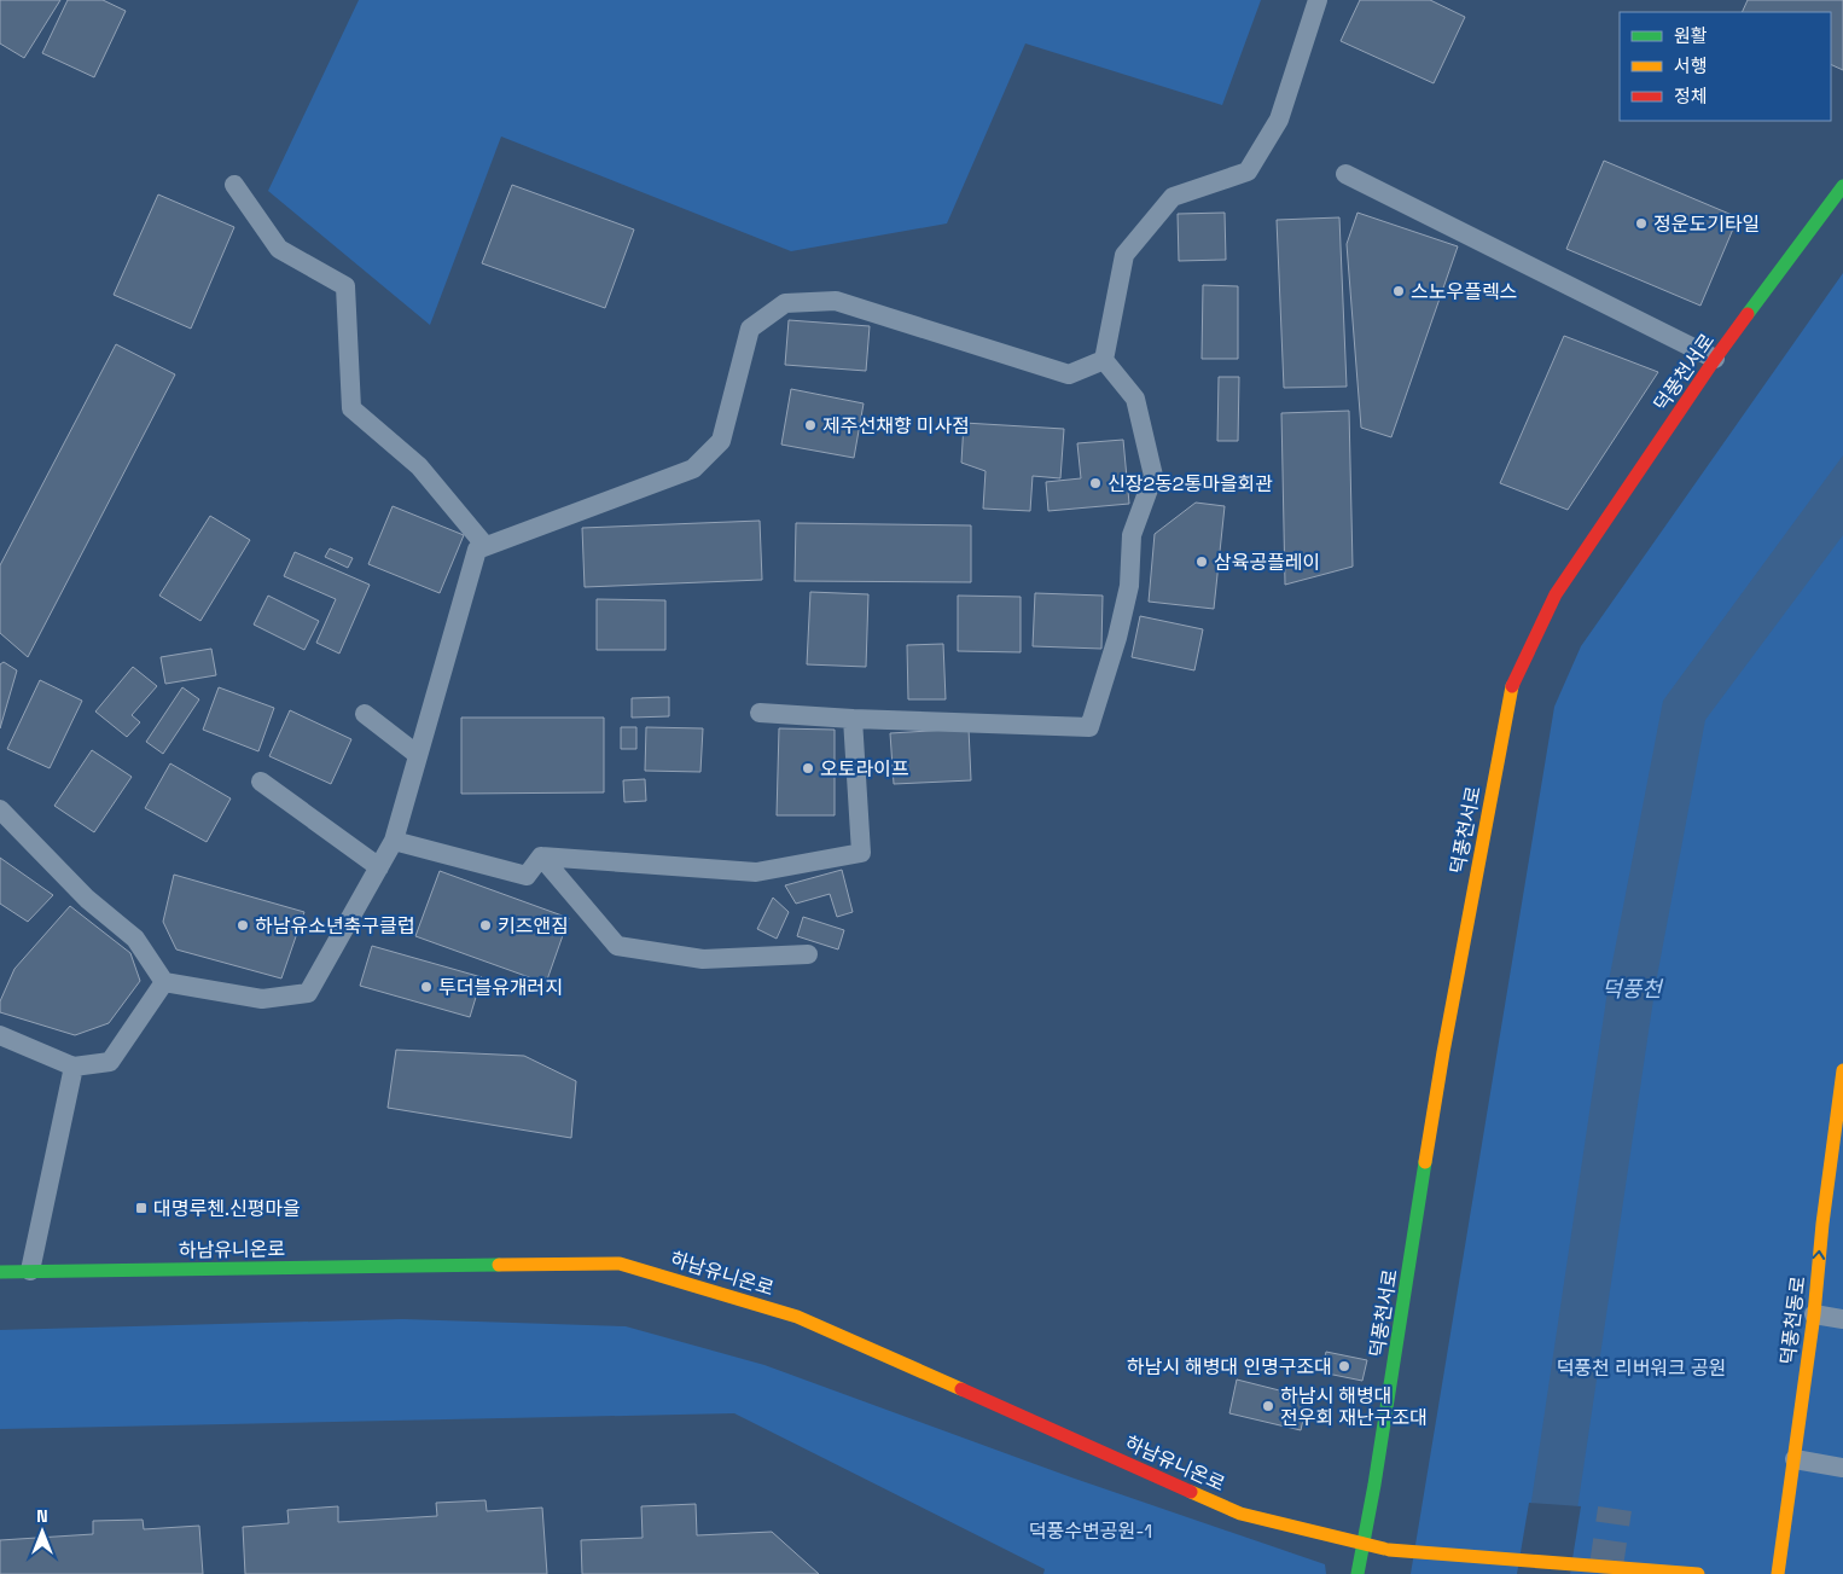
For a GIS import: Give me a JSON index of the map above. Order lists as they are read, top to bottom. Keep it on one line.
{"streets":{"street":["덕풍천서로","하남유니온로","덕풍천동로"]},"crossings":[["덕풍천서로","하남유니온로"]],"one_way":["덕풍천동로"],"water":["덕풍천"],"parks":["덕풍천 리버워크 공원","덕풍수변공원-1"],"places":{"other":["정운도기타일","스노우플렉스","제주선채향 미사점","신장2동2통마을회관","삼육공플레이","오토라이프","하남유소년축구클럽","키즈앤짐","투더블유개러지","하남시 해병대 인명구조대","하남시 해병대 전우회 재난구조대"],"transit":["대명루첸.신평마을"]},"legend":["원활","서행","정체"],"north":"top"}
